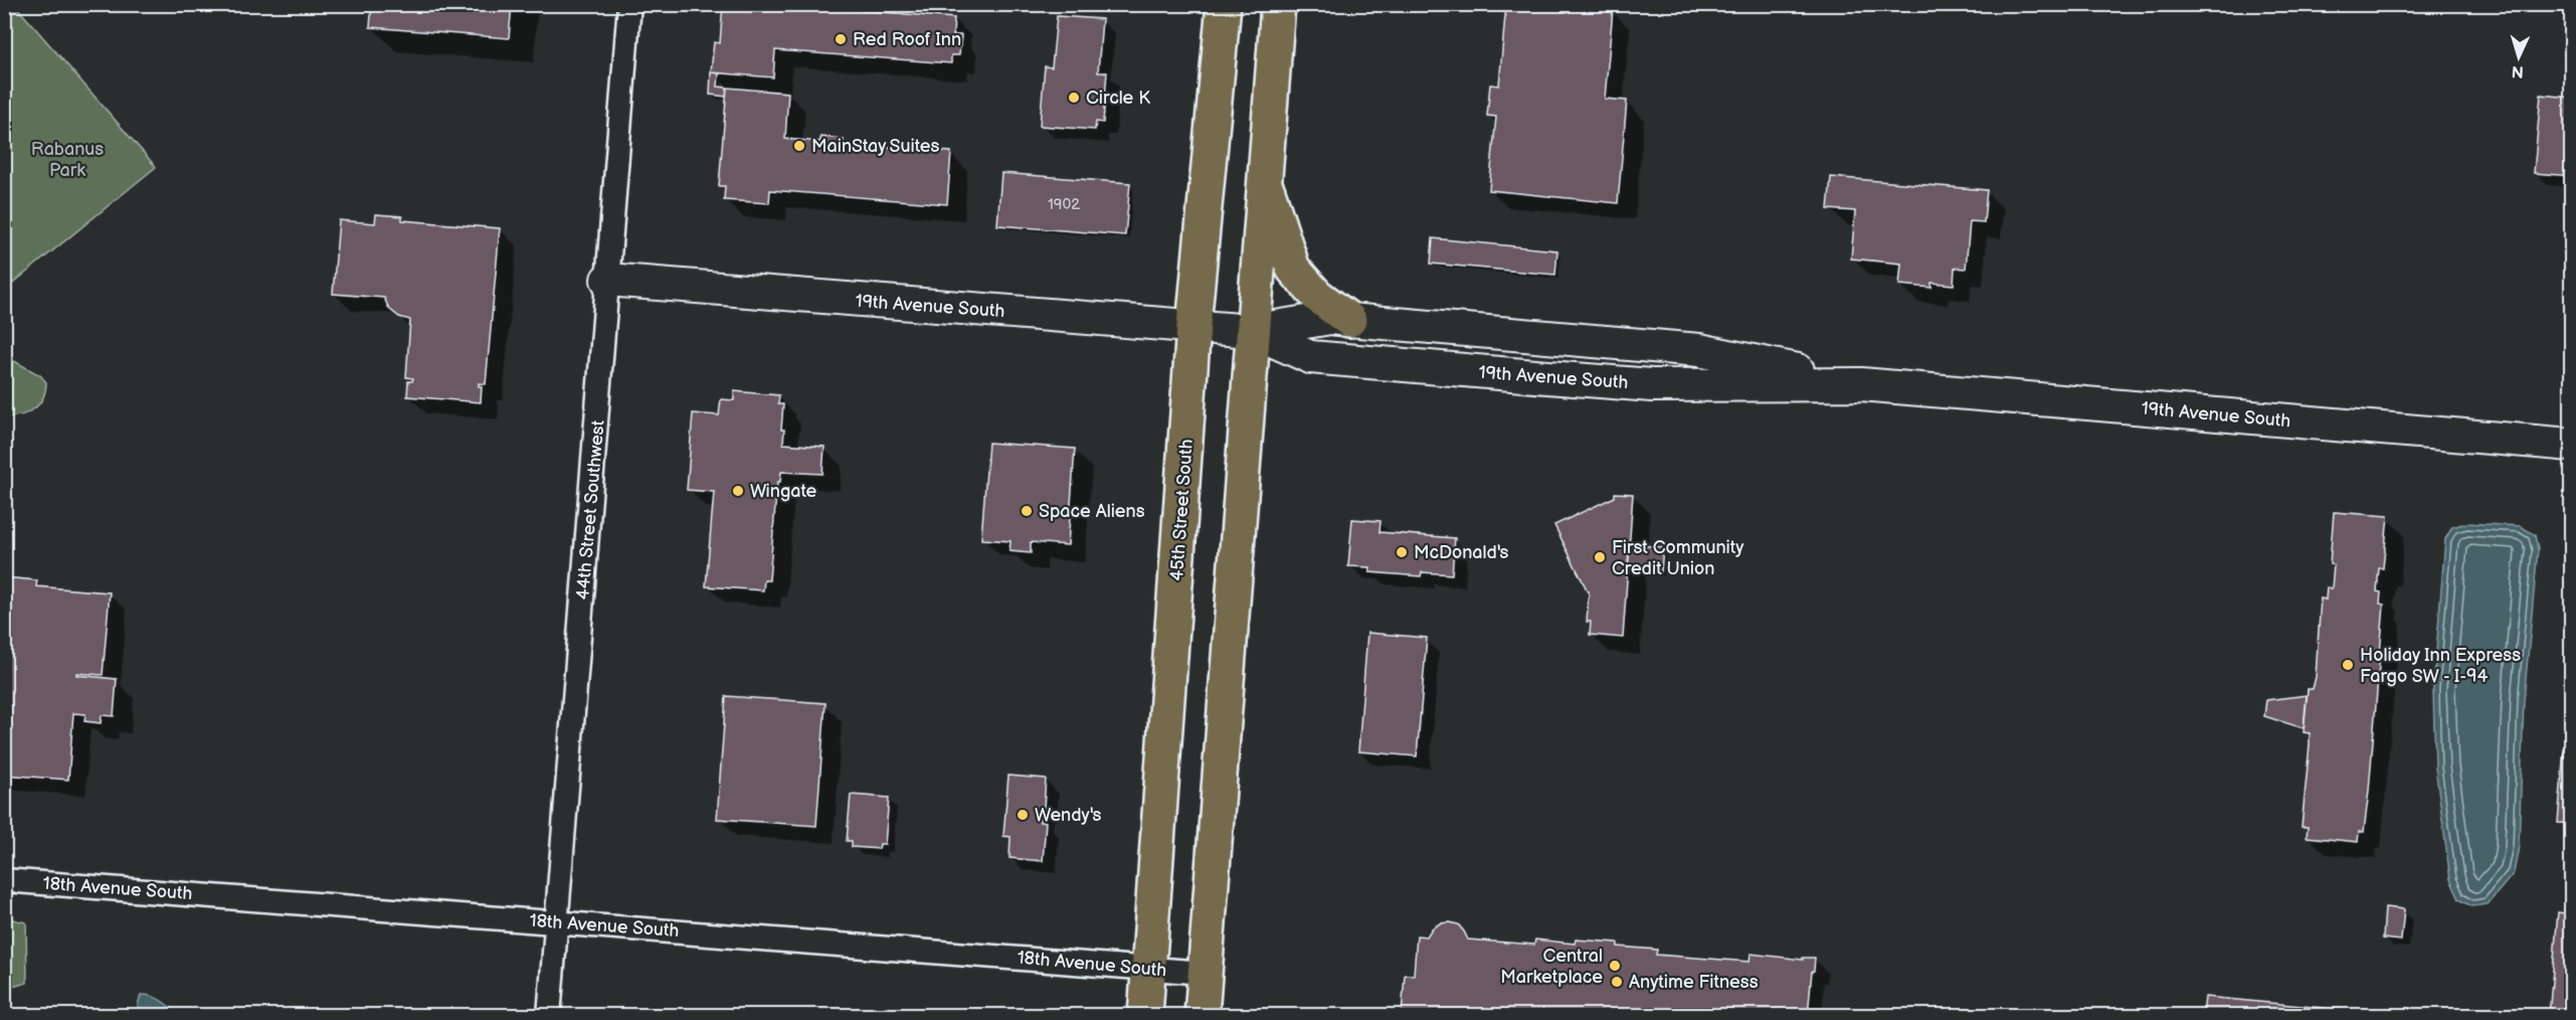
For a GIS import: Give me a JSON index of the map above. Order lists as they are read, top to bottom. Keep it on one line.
{"streets":{"main road":["45th Street South"],"street":["19th Avenue South","44th Street Southwest","18th Avenue South"]},"crossings":[["19th Avenue South","44th Street Southwest"],["19th Avenue South","45th Street South"],["44th Street Southwest","18th Avenue South"],["45th Street South","18th Avenue South"]],"parks":["Rabanus Park"],"places":["Red Roof Inn","Circle K","MainStay Suites","Wingate","Space Aliens","McDonald's","First Community Credit Union","Holiday Inn Express Fargo SW - I-94","Wendy's","Central Marketplace","Anytime Fitness"],"house_numbers":["1902"],"north":"bottom"}
